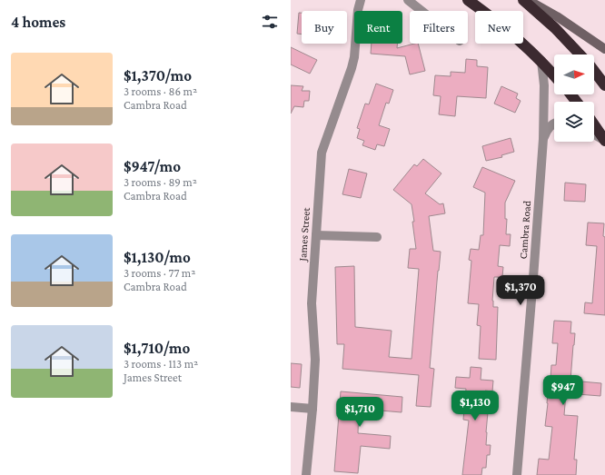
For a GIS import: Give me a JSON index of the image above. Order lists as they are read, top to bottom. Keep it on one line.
{"streets":{"street":["Cambra Road","James Street"]},"north":"right","page":{"heading":"4 homes","chip":["Buy","Rent","Filters","New"],"list":[{"name":"$1,370/mo","note":"3 rooms · 86 m² · Cambra Road"},{"name":"$947/mo","note":"3 rooms · 89 m² · Cambra Road"},{"name":"$1,130/mo","note":"3 rooms · 77 m² · Cambra Road"},{"name":"$1,710/mo","note":"3 rooms · 113 m² · James Street"}],"price":["$1,370","$947","$1,130","$1,710"]}}
